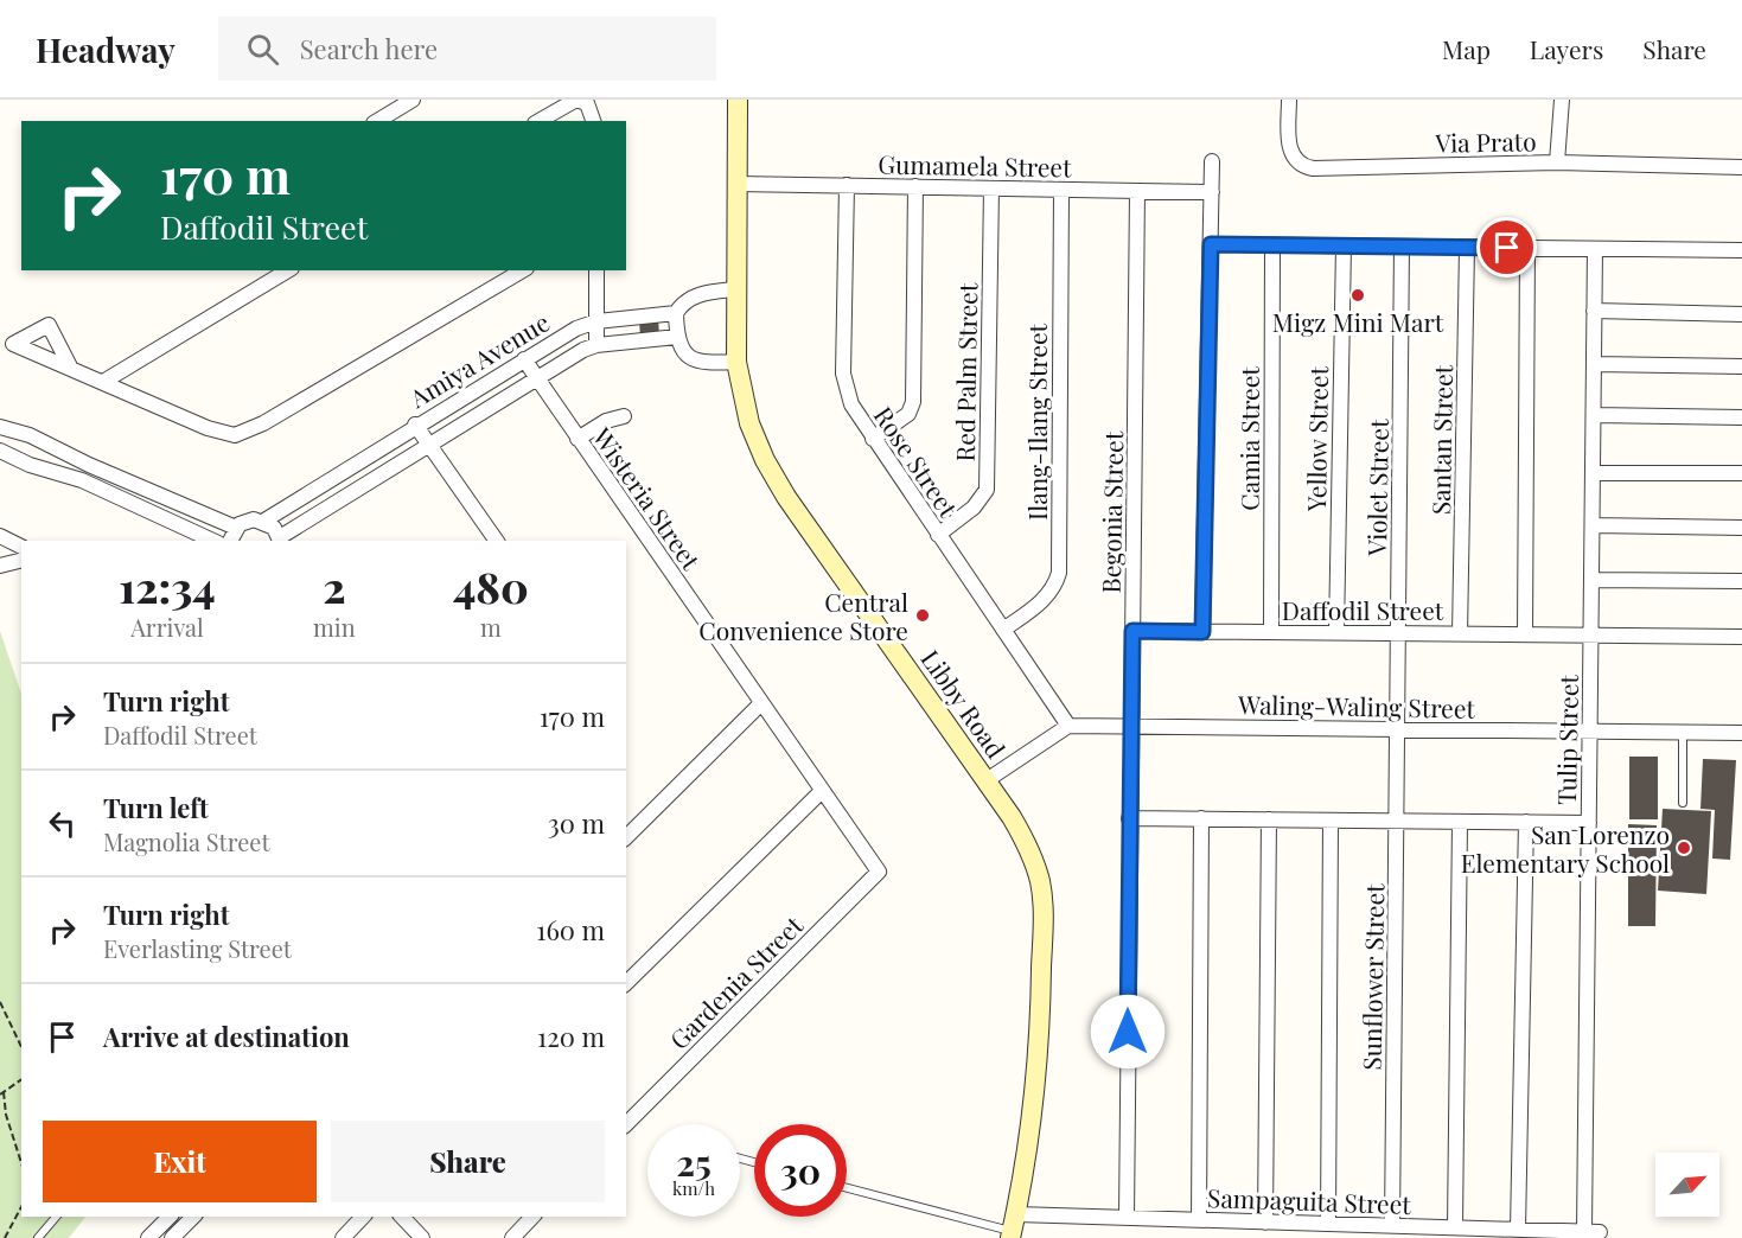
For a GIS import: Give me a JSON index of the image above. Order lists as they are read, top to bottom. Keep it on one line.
{"streets":{"main road":["Libby Road"],"street":["Via Prato","Gumamela Street","Amiya Avenue","Red Palm Street","Ilang-Ilang Street","Camia Street","Yellow Street","Santan Street","Rose Street","Violet Street","Wisteria Street","Begonia Street","Daffodil Street","Waling-Waling Street","Tulip Street","Sunflower Street","Gardenia Street","Sampaguita Street"]},"crossings":[["Gumamela Street","Red Palm Street"],["Gumamela Street","Ilang-Ilang Street"],["Gumamela Street","Rose Street"],["Gumamela Street","Begonia Street"],["Gumamela Street","Libby Road"],["Amiya Avenue","Wisteria Street"],["Amiya Avenue","Libby Road"],["Red Palm Street","Rose Street"],["Ilang-Ilang Street","Rose Street"],["Camia Street","Daffodil Street"],["Yellow Street","Daffodil Street"],["Santan Street","Daffodil Street"],["Rose Street","Waling-Waling Street"],["Violet Street","Daffodil Street"],["Violet Street","Waling-Waling Street"],["Violet Street","Sunflower Street"],["Wisteria Street","Gardenia Street"],["Begonia Street","Daffodil Street"],["Begonia Street","Waling-Waling Street"],["Begonia Street","Sampaguita Street"],["Daffodil Street","Tulip Street"],["Libby Road","Sampaguita Street"],["Waling-Waling Street","Tulip Street"],["Waling-Waling Street","Sunflower Street"],["Tulip Street","Sampaguita Street"],["Sunflower Street","Sampaguita Street"]],"places":["Migz Mini Mart","Central Convenience Store","San Lorenzo Elementary School"],"north":"top right","page":{"header":"Headway","search":"Search here","nav":["Map","Layers","Share"],"turn":["170 m","Daffodil Street"],"eta":["12:34","Arrival","2","min","480","m"],"list":[{"name":"Turn right","note":"Daffodil Street","value":"170 m"},{"name":"Turn left","note":"Magnolia Street","value":"30 m"},{"name":"Turn right","note":"Everlasting Street","value":"160 m"},{"name":"Arrive at destination","value":"120 m"}],"buttons":["Exit","Share"],"speed":"25 km/h","limit":"30"}}
